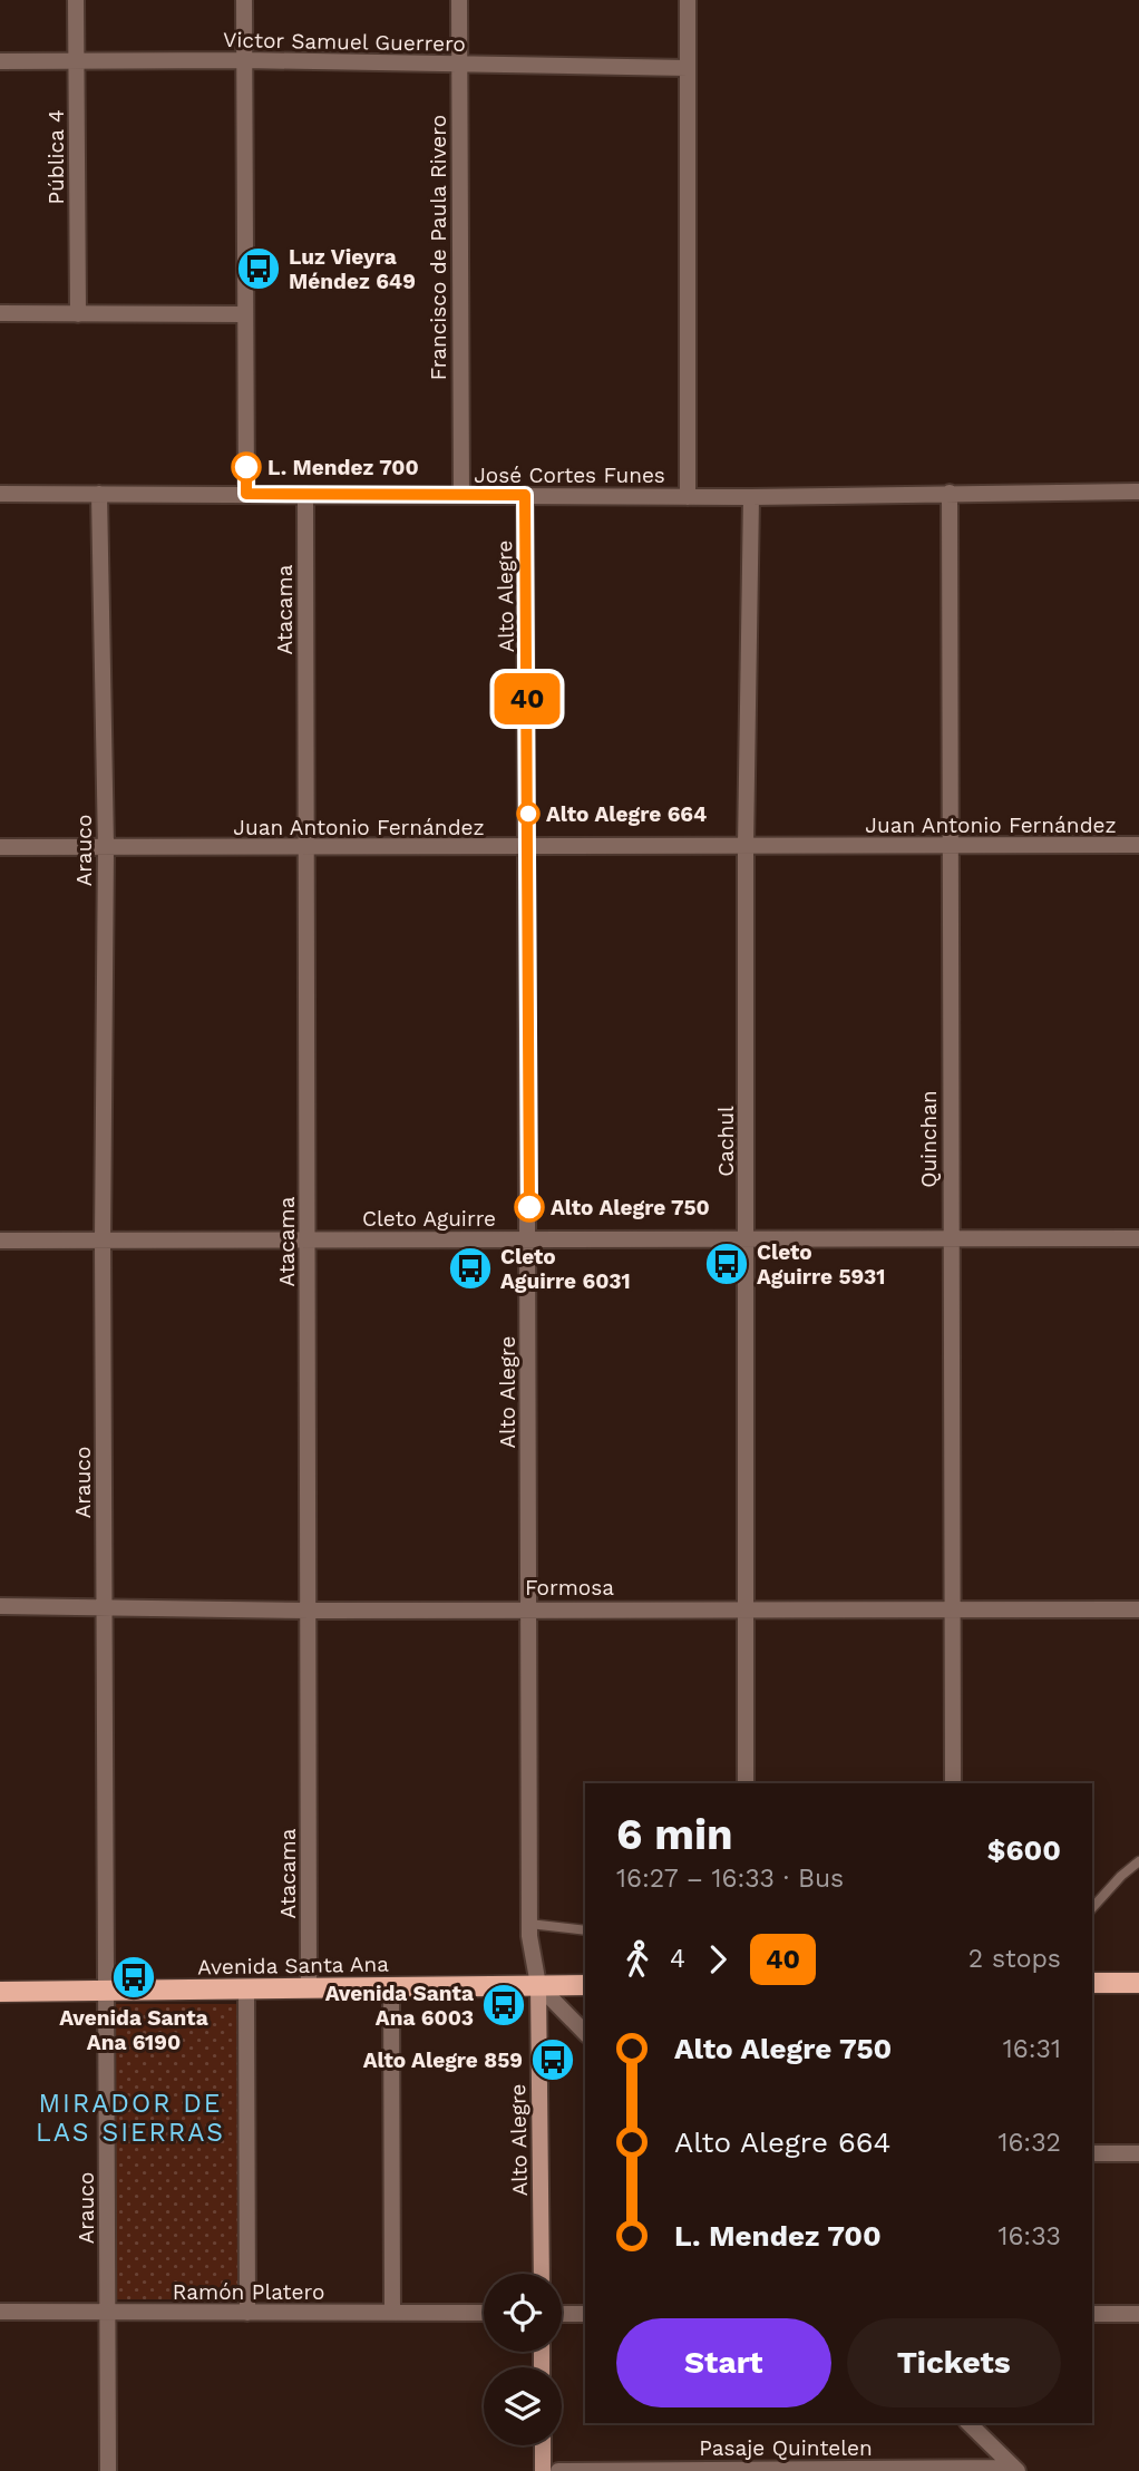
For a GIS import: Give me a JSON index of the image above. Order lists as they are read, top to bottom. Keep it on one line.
{"streets":{"main road":["Alto Alegre","Avenida Santa Ana"],"street":["Victor Samuel Guerrero","Pública 4","Francisco de Paula Rivero","José Cortes Funes","Atacama","Juan Antonio Fernández","Arauco","Quinchan","Cachul","Cleto Aguirre","Formosa","Ramón Platero","Pasaje Quintelen"]},"crossings":[["Victor Samuel Guerrero","Pública 4"],["Victor Samuel Guerrero","Francisco de Paula Rivero"],["Francisco de Paula Rivero","José Cortes Funes"],["José Cortes Funes","Alto Alegre"],["José Cortes Funes","Atacama"],["José Cortes Funes","Arauco"],["José Cortes Funes","Quinchan"],["José Cortes Funes","Cachul"],["Alto Alegre","Juan Antonio Fernández"],["Alto Alegre","Cleto Aguirre"],["Alto Alegre","Formosa"],["Alto Alegre","Avenida Santa Ana"],["Atacama","Juan Antonio Fernández"],["Atacama","Cleto Aguirre"],["Atacama","Formosa"],["Atacama","Avenida Santa Ana"],["Juan Antonio Fernández","Arauco"],["Juan Antonio Fernández","Quinchan"],["Juan Antonio Fernández","Cachul"],["Arauco","Cleto Aguirre"],["Arauco","Formosa"],["Arauco","Avenida Santa Ana"],["Arauco","Ramón Platero"],["Quinchan","Cleto Aguirre"],["Quinchan","Formosa"],["Cachul","Cleto Aguirre"],["Cachul","Formosa"]],"districts":["MIRADOR DE LAS SIERRAS"],"places":{"bus stop":["Luz Vieyra Méndez 649","Cleto Aguirre 5931","Cleto Aguirre 6031","Avenida Santa Ana 6190","Avenida Santa Ana 6003","Alto Alegre 859"],"other":["L. Mendez 700","Alto Alegre 664","Alto Alegre 750"]},"lines":["bus line 40"],"page":{"on_map":"40","heading":["6 min","16:27 – 16:33 · Bus","$600"],"legs":["4","40","2 stops"],"list":[{"name":"Alto Alegre 750","value":"16:31"},{"name":"Alto Alegre 664","value":"16:32"},{"name":"L. Mendez 700","value":"16:33"}],"buttons":["Start","Tickets"]}}
